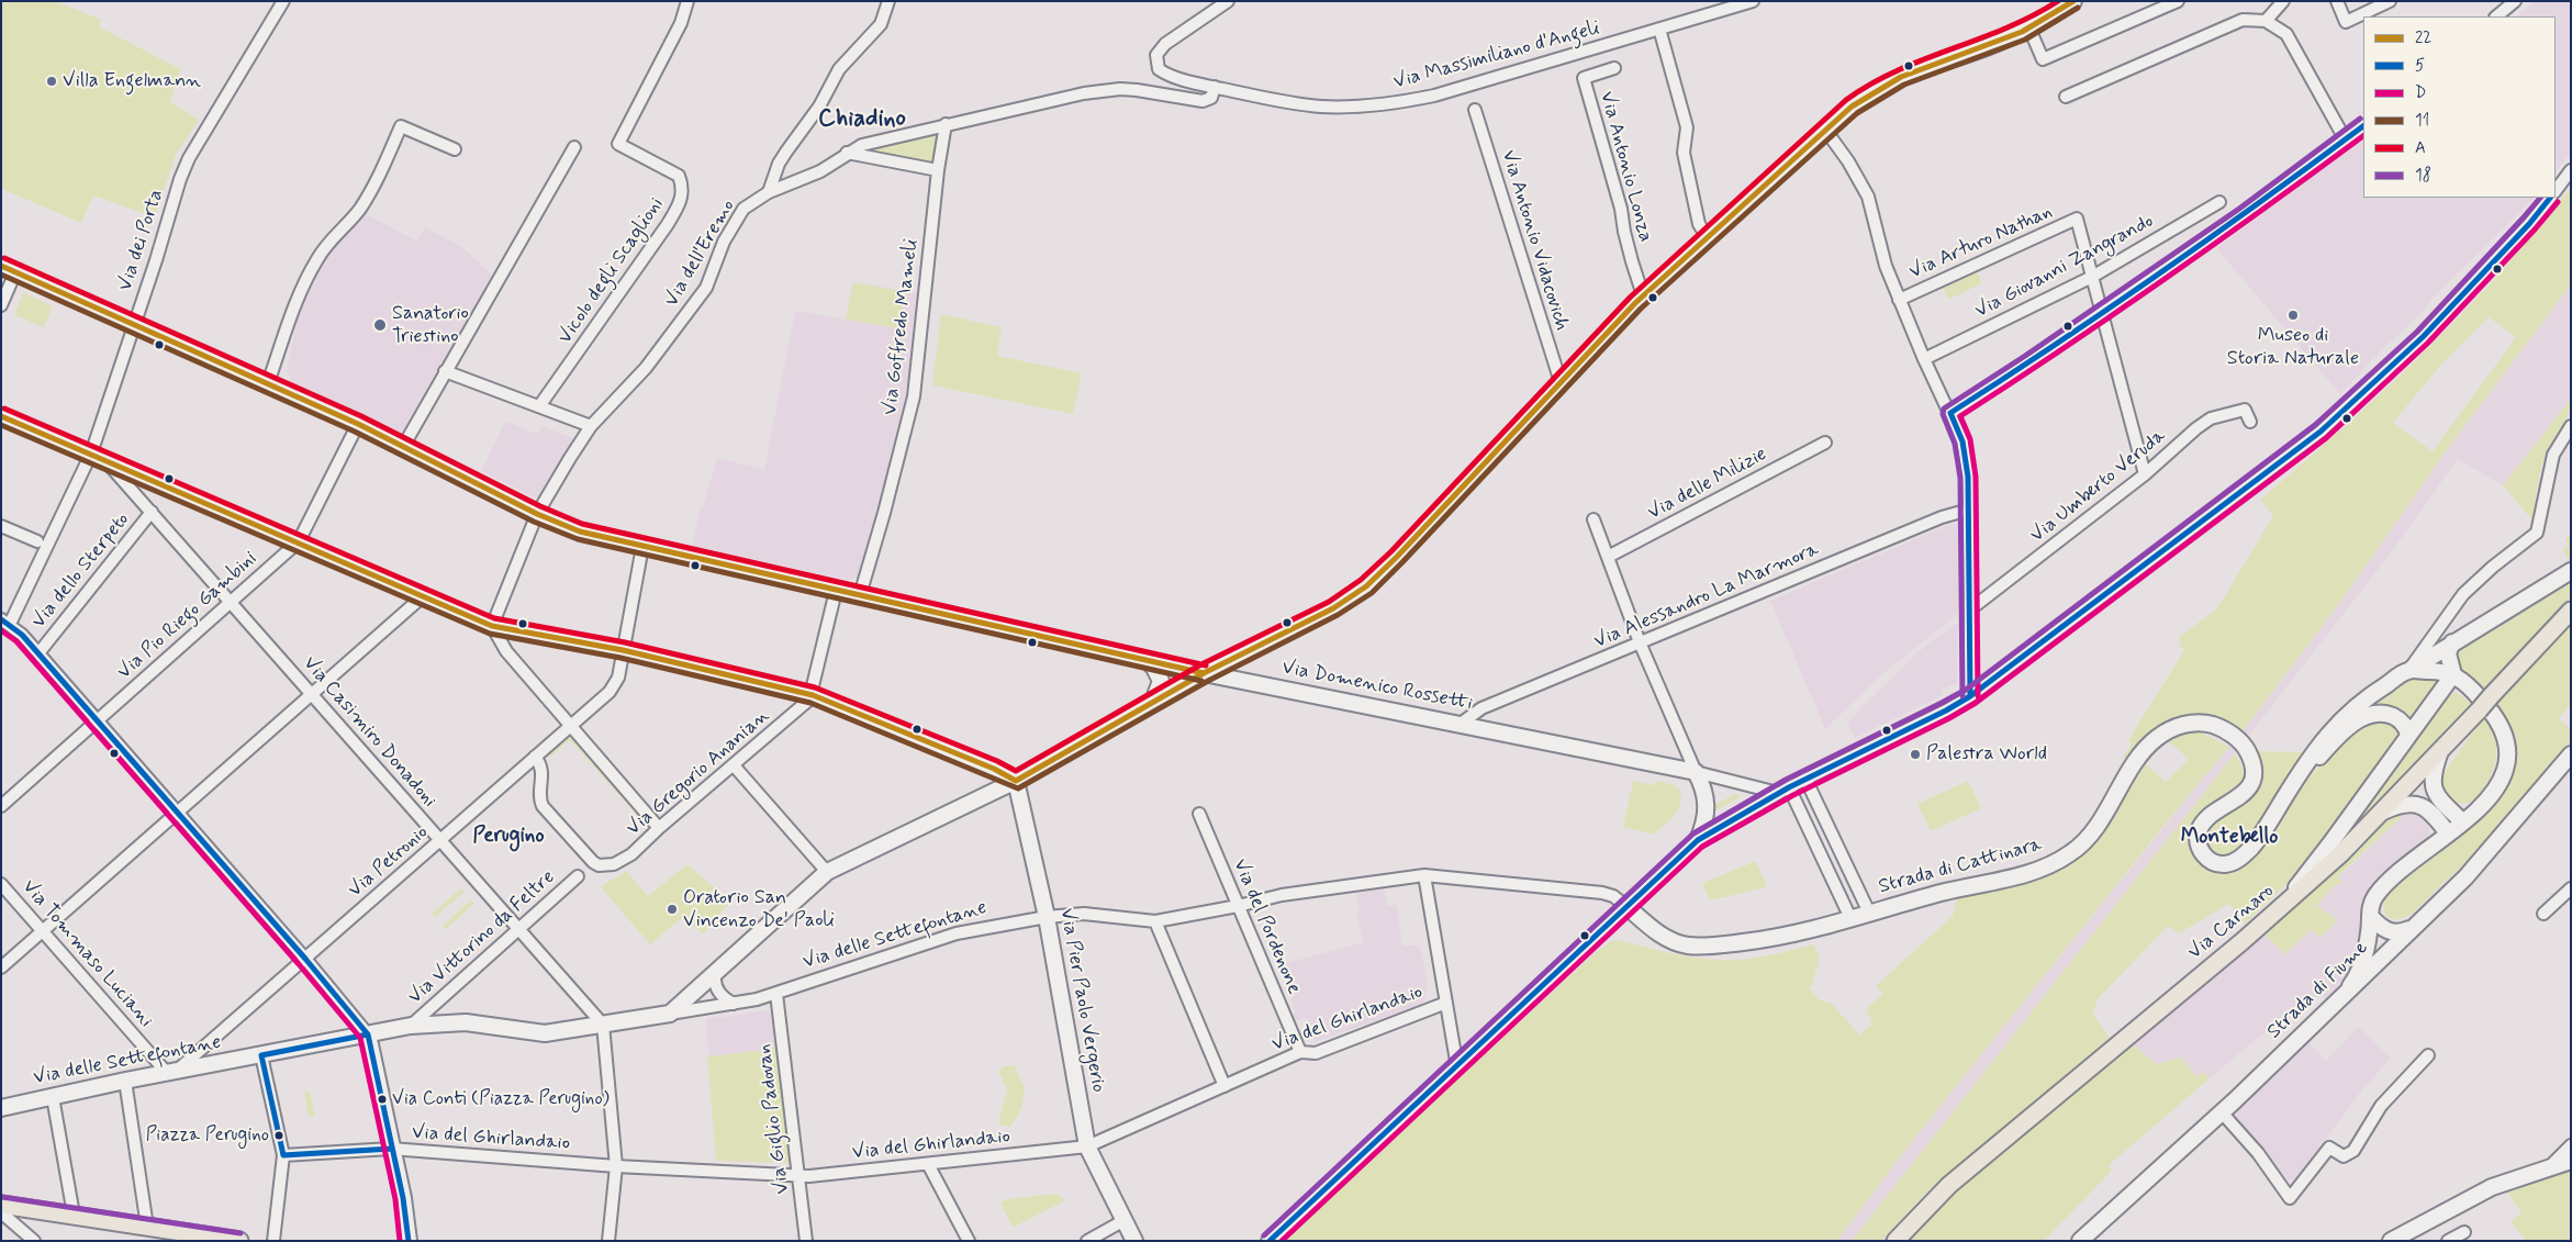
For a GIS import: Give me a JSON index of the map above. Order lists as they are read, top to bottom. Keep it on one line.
{"streets":{"main road":["Via Carnaro"],"street":["Via Massimiliano d'Angeli","Via Antonio Lonza","Via dei Porta","Via Antonio Vidacovich","Via Arturo Nathan","Via dell'Eremo","Via Giovanni Zangrando","Vicolo degli Scaglioni","Via Goffredo Mameli","Via delle Milizie","Via Umberto Veruda","Via dello Sterpeto","Via Alessandro La Marmora","Via Pio Riego Gambini","Via Domenico Rossetti","Via Casimiro Donadoni","Via Gregorio Ananian","Via Petronio","Strada di Cattinara","Via del Pordenone","Via delle Settefontane","Via Vittorino da Feltre","Via Tommaso Luciani","Strada di Fiume","Via Pier Paolo Vergerio","Via del Ghirlandaio","Via Giglio Padovan"]},"crossings":[["Via Massimiliano d'Angeli","Via dell'Eremo"],["Via dei Porta","Via Domenico Rossetti"],["Via Arturo Nathan","Via Giovanni Zangrando"],["Via dell'Eremo","Via Goffredo Mameli"],["Via dell'Eremo","Via Domenico Rossetti"],["Via Goffredo Mameli","Via Domenico Rossetti"],["Via dello Sterpeto","Via Casimiro Donadoni"],["Via Alessandro La Marmora","Via Domenico Rossetti"],["Via Pio Riego Gambini","Via Domenico Rossetti"],["Via Pio Riego Gambini","Via Casimiro Donadoni"],["Via Domenico Rossetti","Via Petronio"],["Via Casimiro Donadoni","Via Petronio"],["Via Casimiro Donadoni","Via delle Settefontane"],["Via Casimiro Donadoni","Via Vittorino da Feltre"],["Via Gregorio Ananian","Via Petronio"],["Via Petronio","Via delle Settefontane"],["Via Petronio","Via Tommaso Luciani"],["Via del Pordenone","Via delle Settefontane"],["Via del Pordenone","Via del Ghirlandaio"],["Via delle Settefontane","Via Vittorino da Feltre"],["Via delle Settefontane","Via Tommaso Luciani"],["Via delle Settefontane","Via Pier Paolo Vergerio"],["Via delle Settefontane","Via Giglio Padovan"],["Via Pier Paolo Vergerio","Via del Ghirlandaio"],["Via del Ghirlandaio","Via Giglio Padovan"]],"districts":["Chiadino","Perugino","Montebello"],"places":["Villa Engelmann","Museo di Storia Naturale","Sanatorio Triestino","Palestra World","Oratorio San Vincenzo De' Paoli","Via Conti (Piazza Perugino)","Piazza Perugino"],"lines":["transit line 22","transit line A","transit line 11","transit line 18","transit line 5","transit line D"],"legend":["22","5","D","11","A","18"]}
